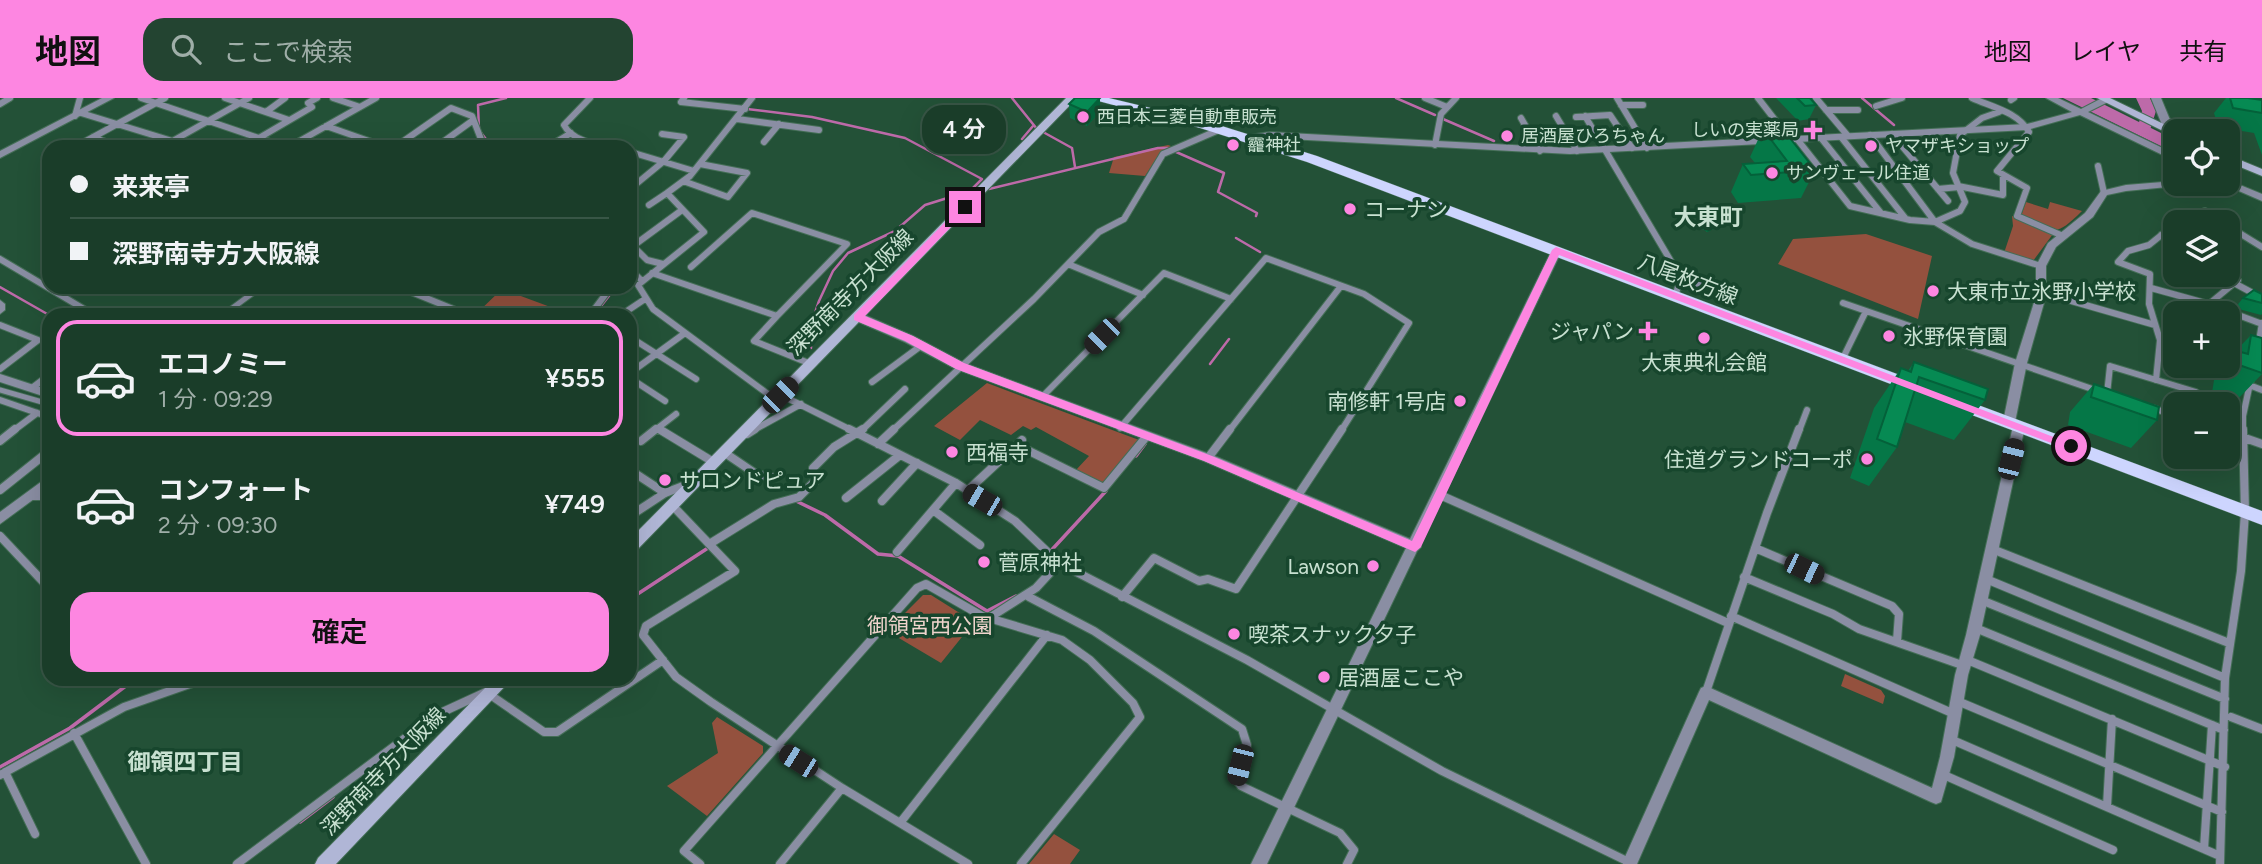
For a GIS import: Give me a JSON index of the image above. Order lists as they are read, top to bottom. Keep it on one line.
{"streets":{"main road":["八尾枚方線","深野南寺方大阪線"]},"districts":["大東町","御領四丁目"],"parks":["御領宮西公園"],"places":{"other":["西日本三菱自動車販売","居酒屋ひろちゃん","龗神社","ヤマザキショップ","サンヴェール住道","コーナン","大東市立氷野小学校","氷野保育園","大東典礼会館","南修軒 1号店","西福寺","住道グランドコーポ","サロンドピュア","菅原神社","Lawson","喫茶スナック夕子","居酒屋ここや"],"health":["しいの実薬局","ジャパン"]},"page":{"header":"地図","search":"ここで検索","nav":["地図","レイヤ","共有"],"bubble":"4 分","map_buttons":["+","−"],"banner":["来来亭","深野南寺方大阪線"],"list":[{"name":"エコノミー","note":"1 分 · 09:29","value":"¥555"},{"name":"コンフォート","note":"2 分 · 09:30","value":"¥749"}],"buttons":"確定"}}
